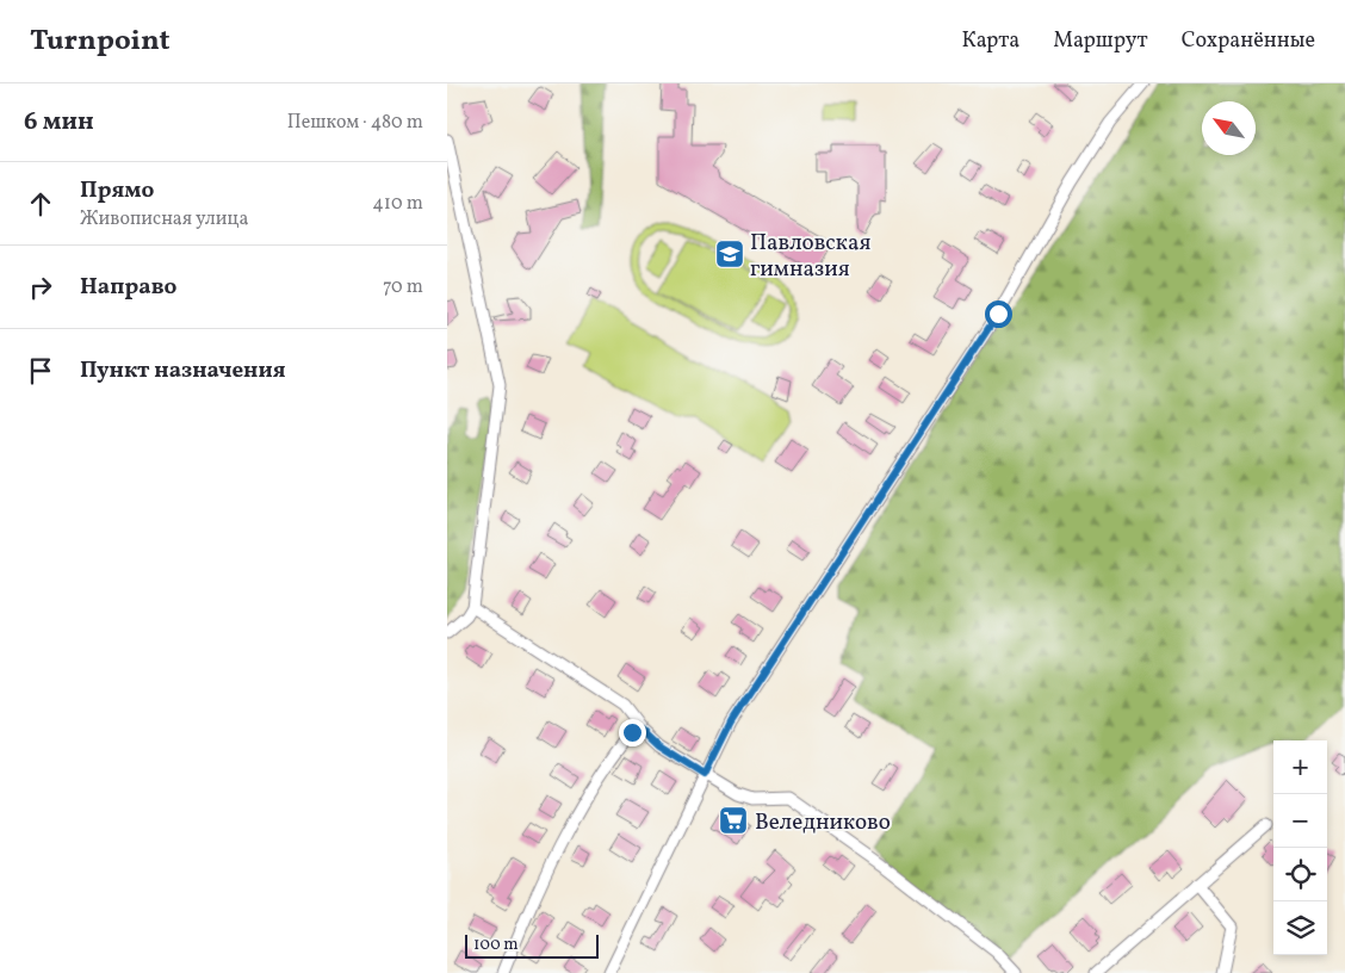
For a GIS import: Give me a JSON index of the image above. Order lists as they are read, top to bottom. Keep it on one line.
{"places":{"school or university":["Павловская гимназия"],"supermarket":["Веледниково"]},"scale_bar":"100 m","north":"top left","page":{"header":"Turnpoint","nav":["Карта","Маршрут","Сохранённые"],"heading":["6 мин","Пешком · 480 m"],"list":[["Прямо","Живописная улица","410 m"],["Направо","70 m"],"Пункт назначения"],"map_buttons":["+","−"],"scale":"100 m"}}
